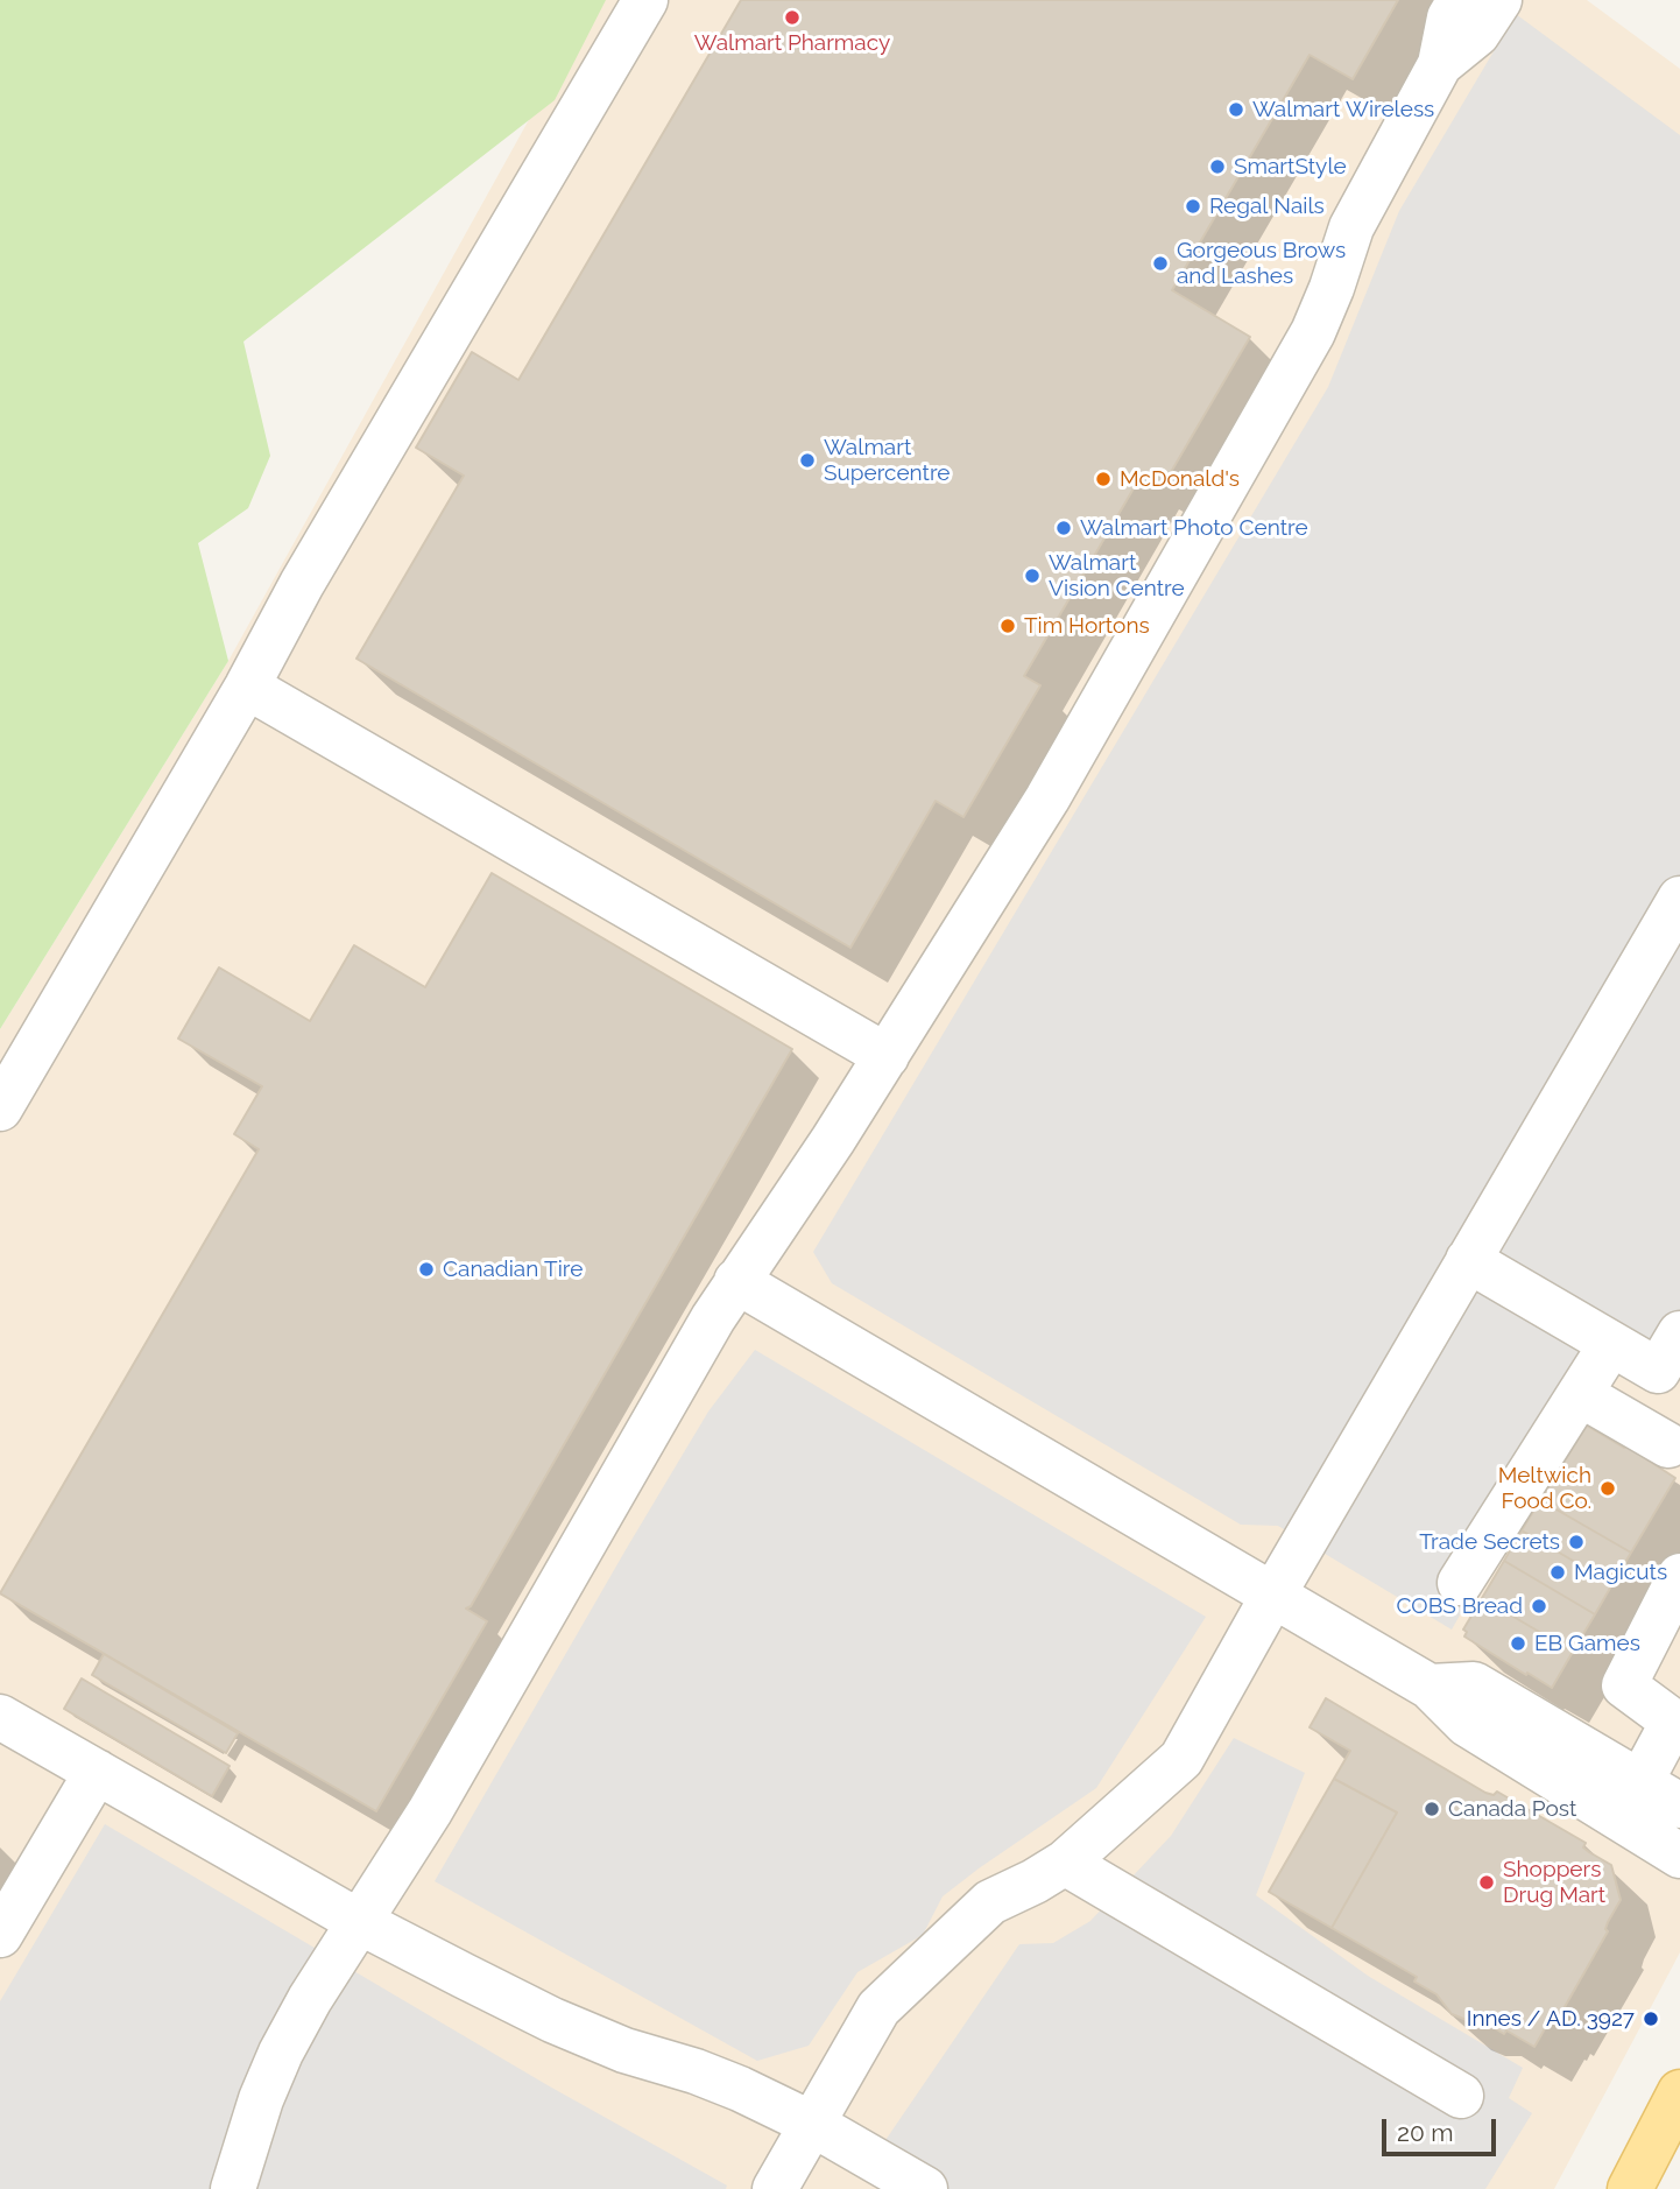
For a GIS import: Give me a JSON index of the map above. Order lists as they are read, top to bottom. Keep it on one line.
{"places":["Walmart Pharmacy","Walmart Wireless","SmartStyle","Regal Nails","Gorgeous Brows and Lashes","Walmart Supercentre","McDonald's","Walmart Photo Centre","Walmart Vision Centre","Tim Hortons","Canadian Tire","Meltwich Food Co.","Trade Secrets","Magicuts","COBS Bread","EB Games","Canada Post","Shoppers Drug Mart","Innes / AD. 3927"],"scale_bar":"20 m"}
